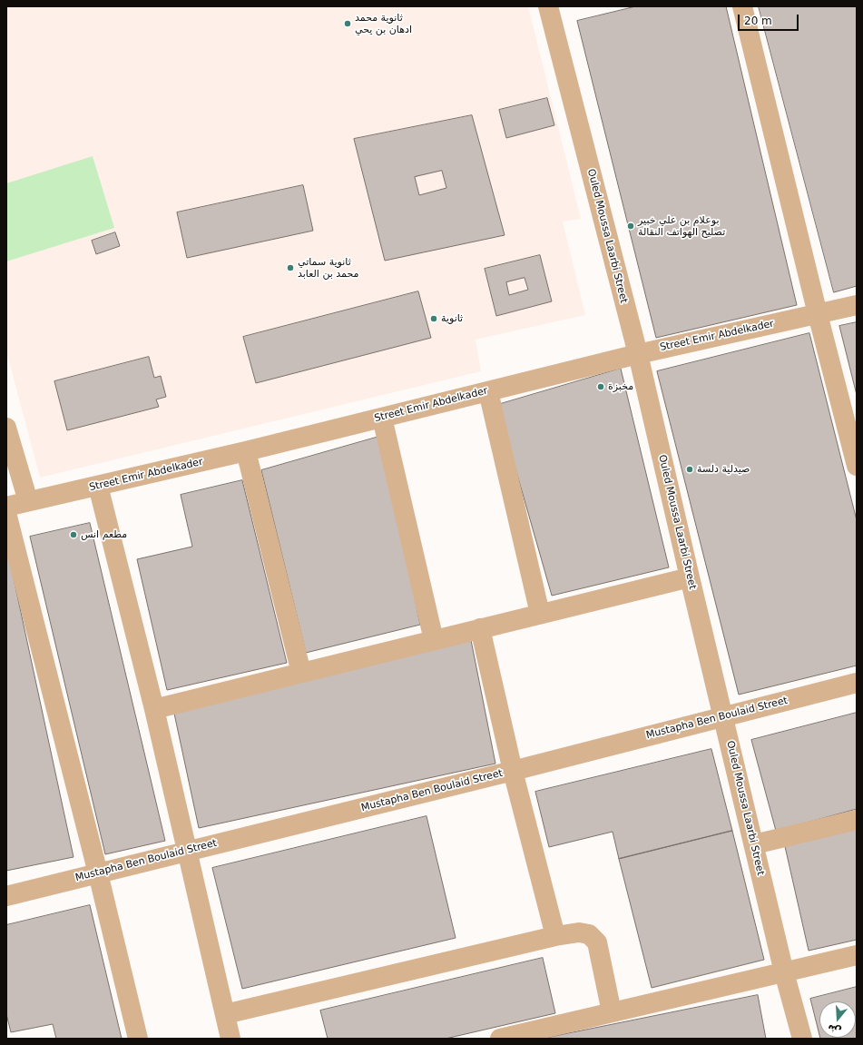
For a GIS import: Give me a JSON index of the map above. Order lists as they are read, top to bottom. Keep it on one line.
{"streets":{"street":["Ouled Moussa Laarbi Street","Street Emir Abdelkader","Mustapha Ben Boulaid Street"]},"crossings":[["Ouled Moussa Laarbi Street","Street Emir Abdelkader"],["Ouled Moussa Laarbi Street","Mustapha Ben Boulaid Street"]],"places":["ثانوية محمد ادهان بن يحي","بوعلام بن علي خبير تصليح الهواتف النقالة","ثانوية سماتي محمد بن العابد","ثانوية","مخبزة","صيدلية دلسة","مطعم انس"],"scale_bar":"20 m","north":"bottom"}
